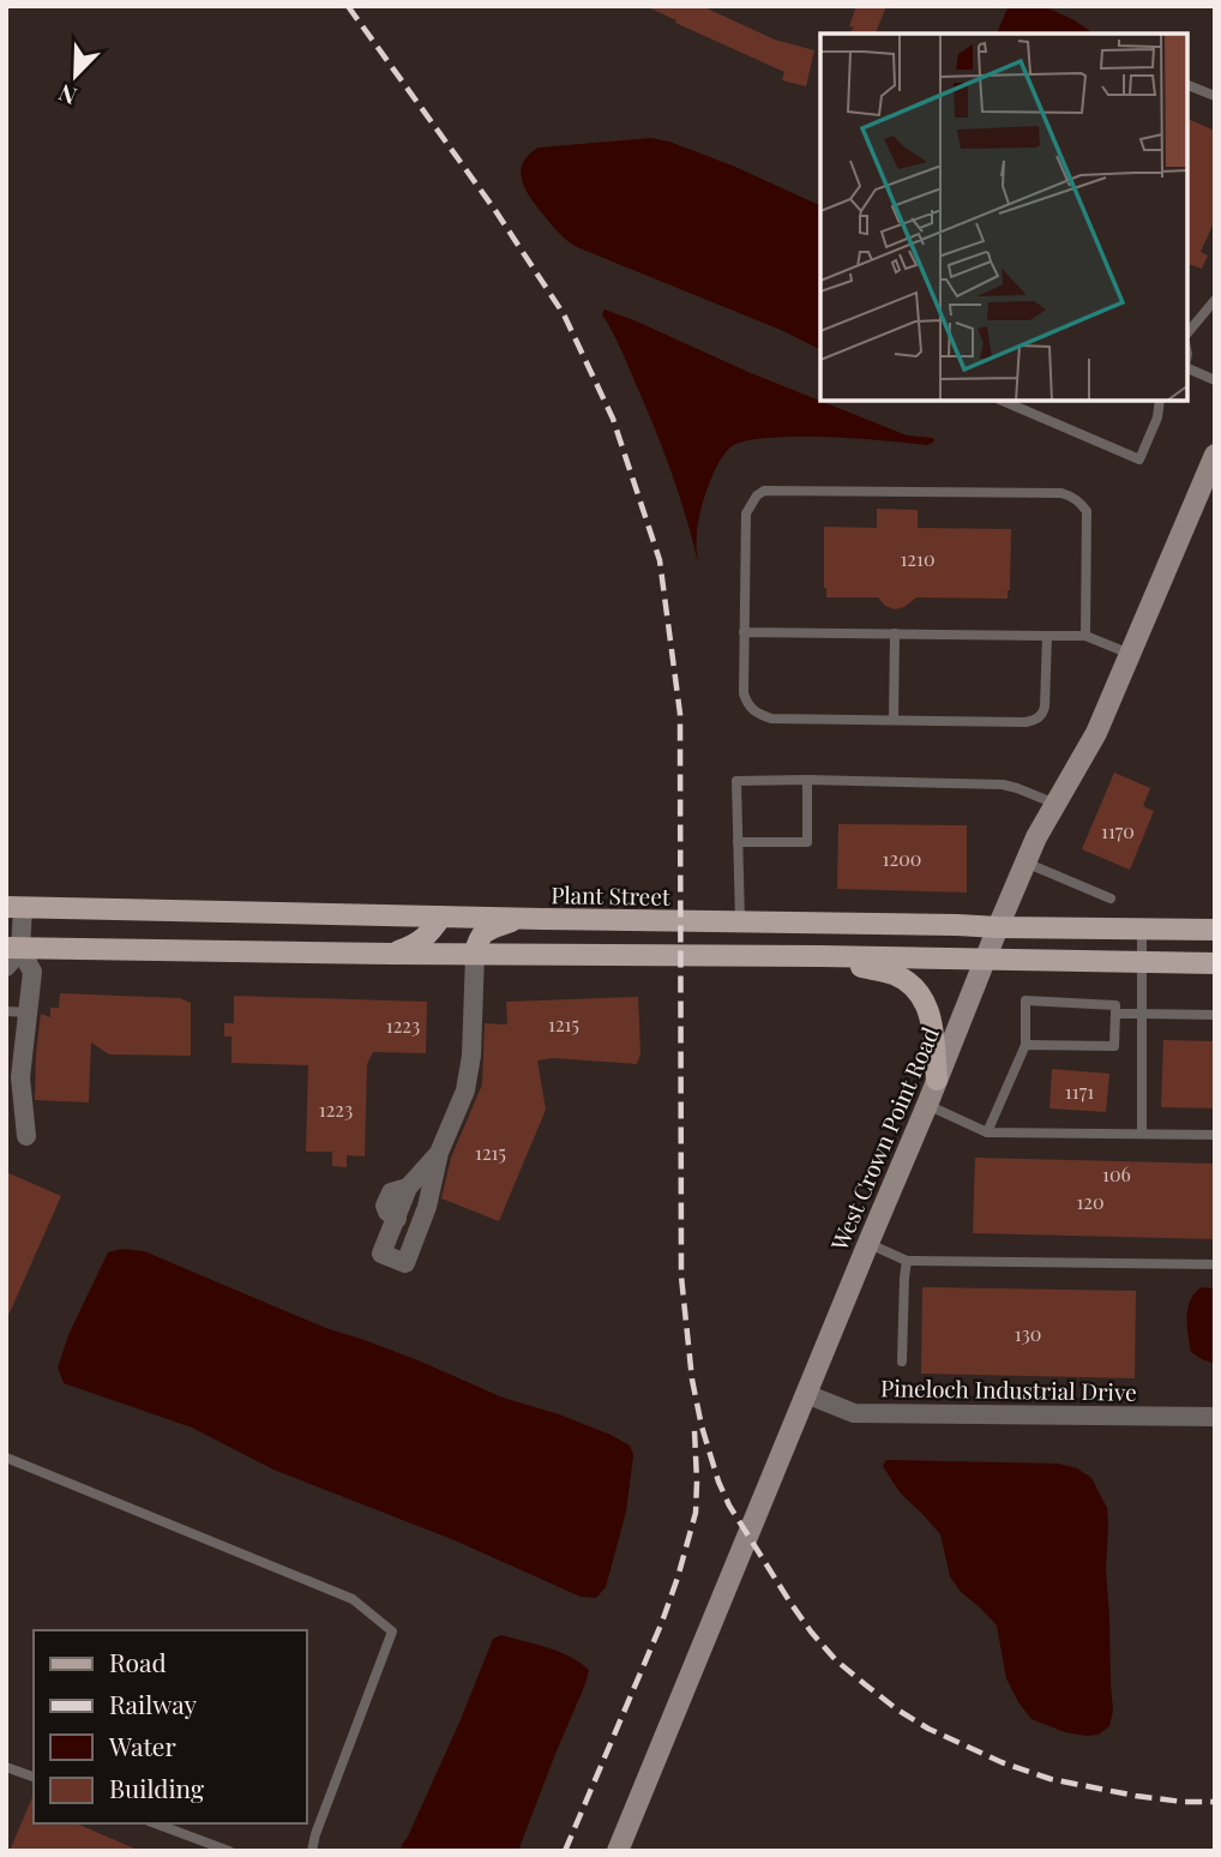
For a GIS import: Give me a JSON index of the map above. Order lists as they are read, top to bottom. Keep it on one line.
{"streets":{"main road":["Plant Street"],"street":["West Crown Point Road","Pineloch Industrial Drive"]},"crossings":[["Plant Street","West Crown Point Road"],["West Crown Point Road","Pineloch Industrial Drive"]],"house_numbers":["1210","1170","1200","1215","1223","1171","1223","1215","106","120","130"],"legend":["Road","Railway","Water","Building"],"north":"bottom left"}
